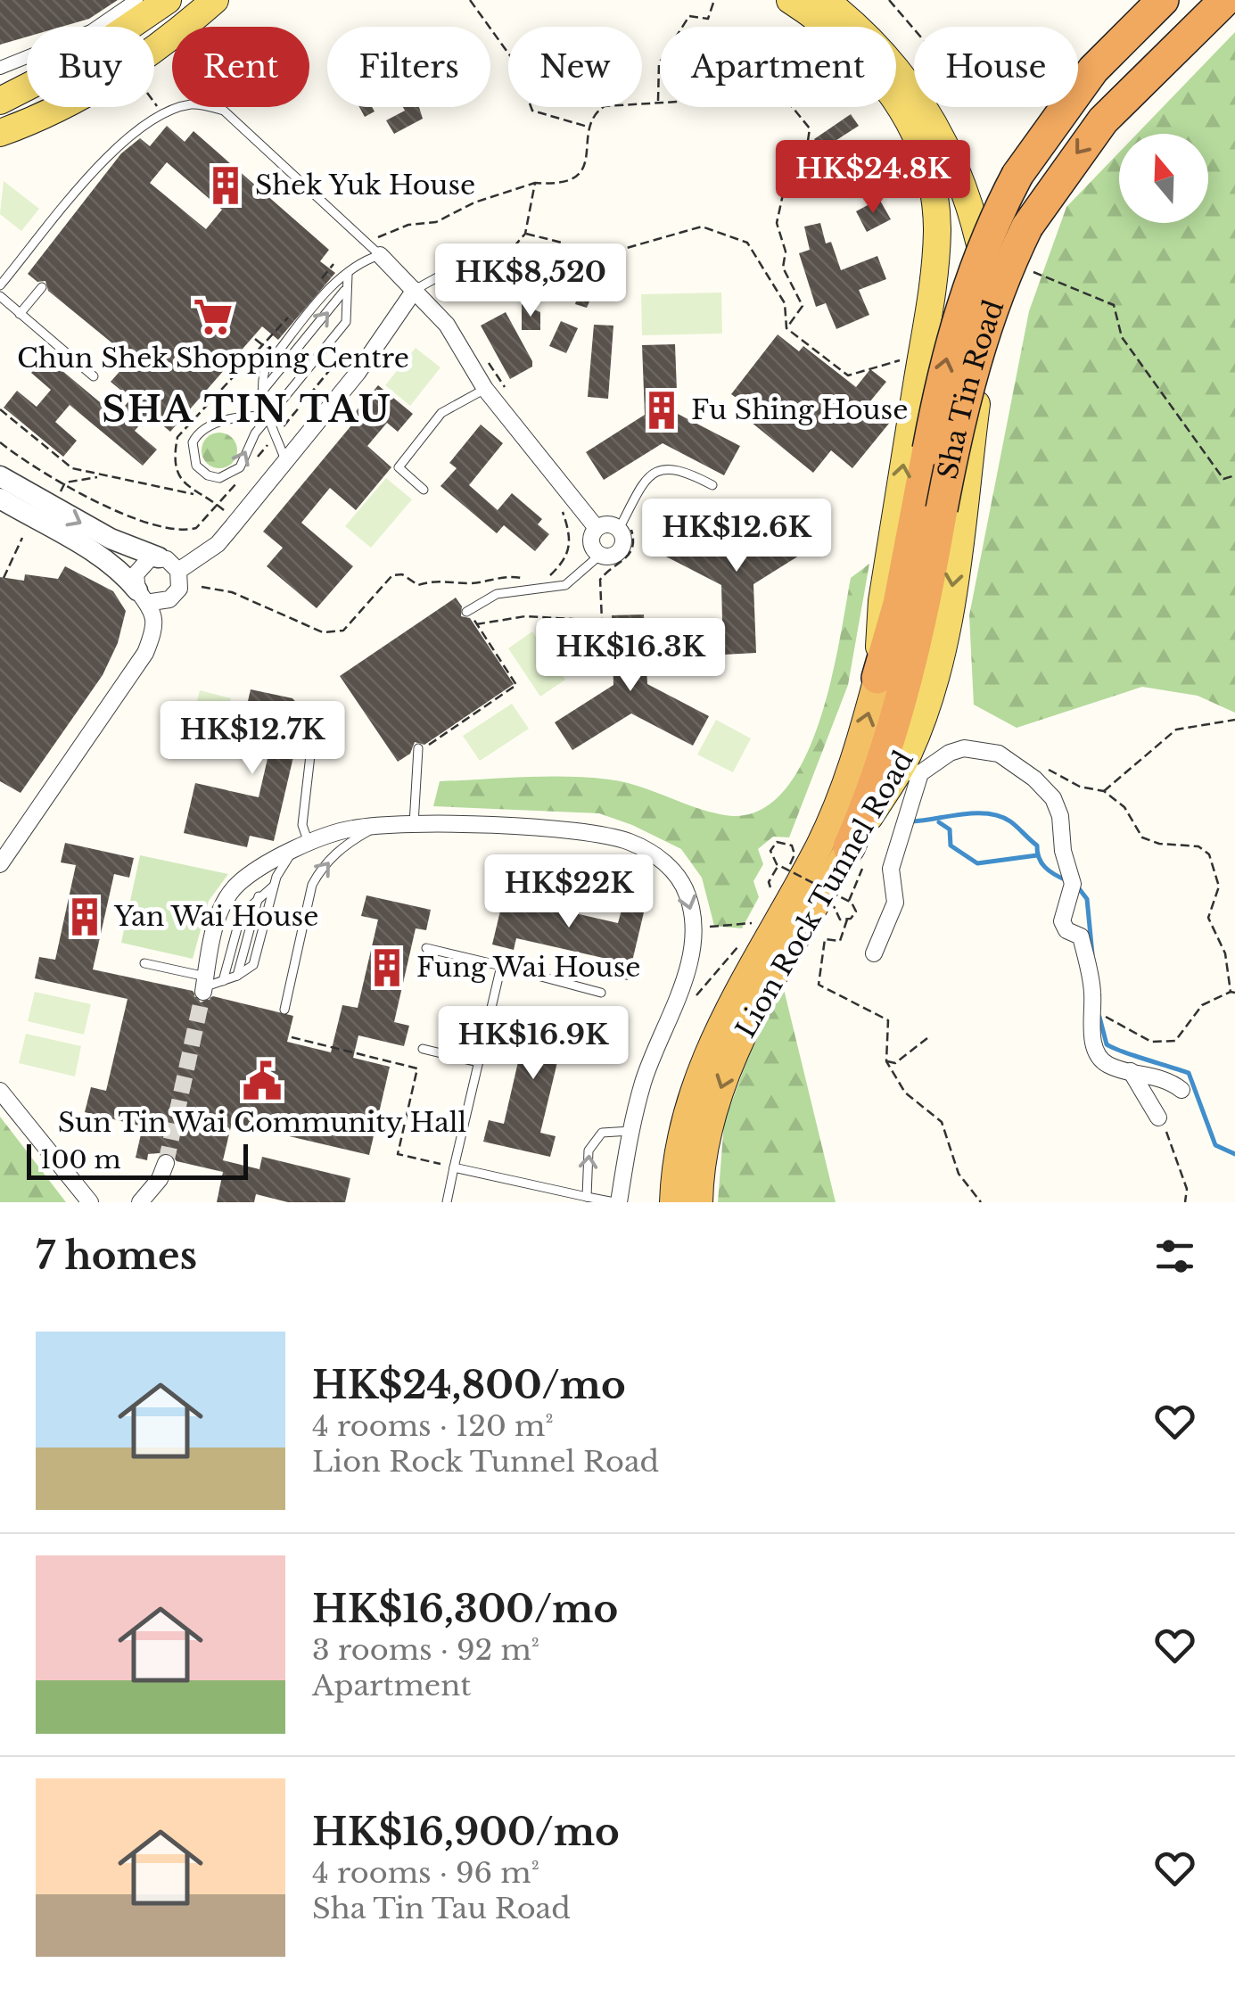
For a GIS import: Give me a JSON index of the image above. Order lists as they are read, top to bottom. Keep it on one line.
{"streets":{"highway":["Sha Tin Road","Lion Rock Tunnel Road"]},"crossings":[["Sha Tin Road","Lion Rock Tunnel Road"]],"districts":["SHA TIN TAU"],"places":{"building":["Shek Yuk House","Fu Shing House","Yan Wai House","Fung Wai House"],"supermarket":["Chun Shek Shopping Centre"],"public building":["Sun Tin Wai Community Hall"]},"scale_bar":"100 m","north":"top","page":{"chip":["Buy","Rent","Filters","New","Apartment","House"],"price":["HK$24.8K","HK$8,520","HK$12.6K","HK$16.3K","HK$12.7K","HK$22K","HK$16.9K"],"scale":"100 m","heading":"7 homes","list":[{"name":"HK$24,800/mo","note":"4 rooms · 120 m² · Lion Rock Tunnel Road"},{"name":"HK$16,300/mo","note":"3 rooms · 92 m² · Apartment"},{"name":"HK$16,900/mo","note":"4 rooms · 96 m² · Sha Tin Tau Road"}]}}
